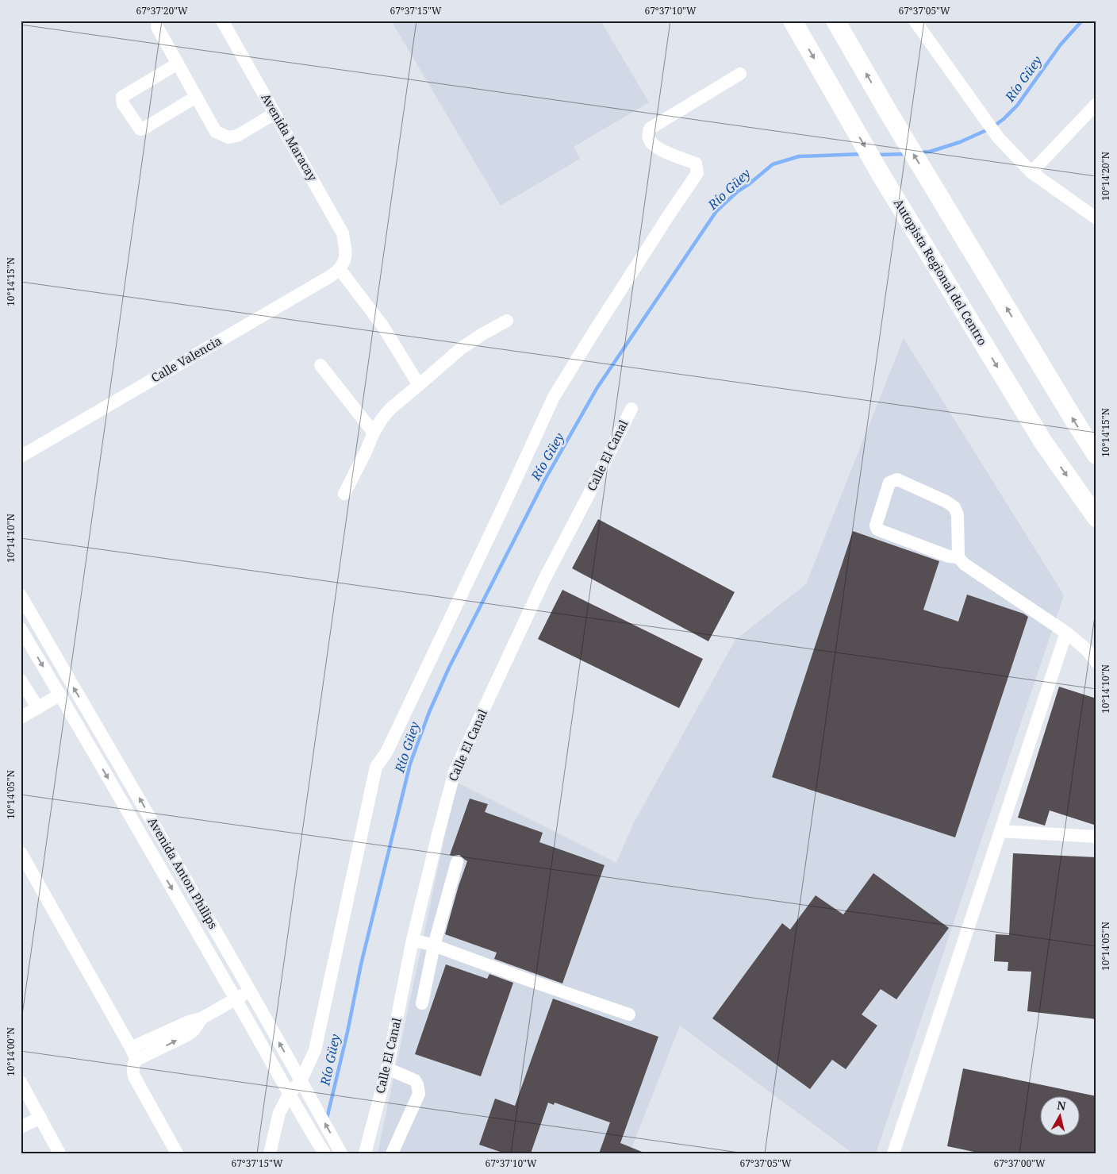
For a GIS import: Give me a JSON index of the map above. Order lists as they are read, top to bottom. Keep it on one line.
{"streets":{"highway":["Autopista Regional del Centro"],"street":["Avenida Maracay","Calle Valencia","Calle El Canal","Avenida Anton Philips"]},"crossings":[["Avenida Maracay","Calle Valencia"]],"water":["Río Güey"],"north":"top","coordinates":["67°37'20\"W","67°37'15\"W","67°37'10\"W","67°37'05\"W","10°14'20\"N","10°14'15\"N","10°14'10\"N","10°14'05\"N","10°14'00\"N","67°37'00\"W"]}
